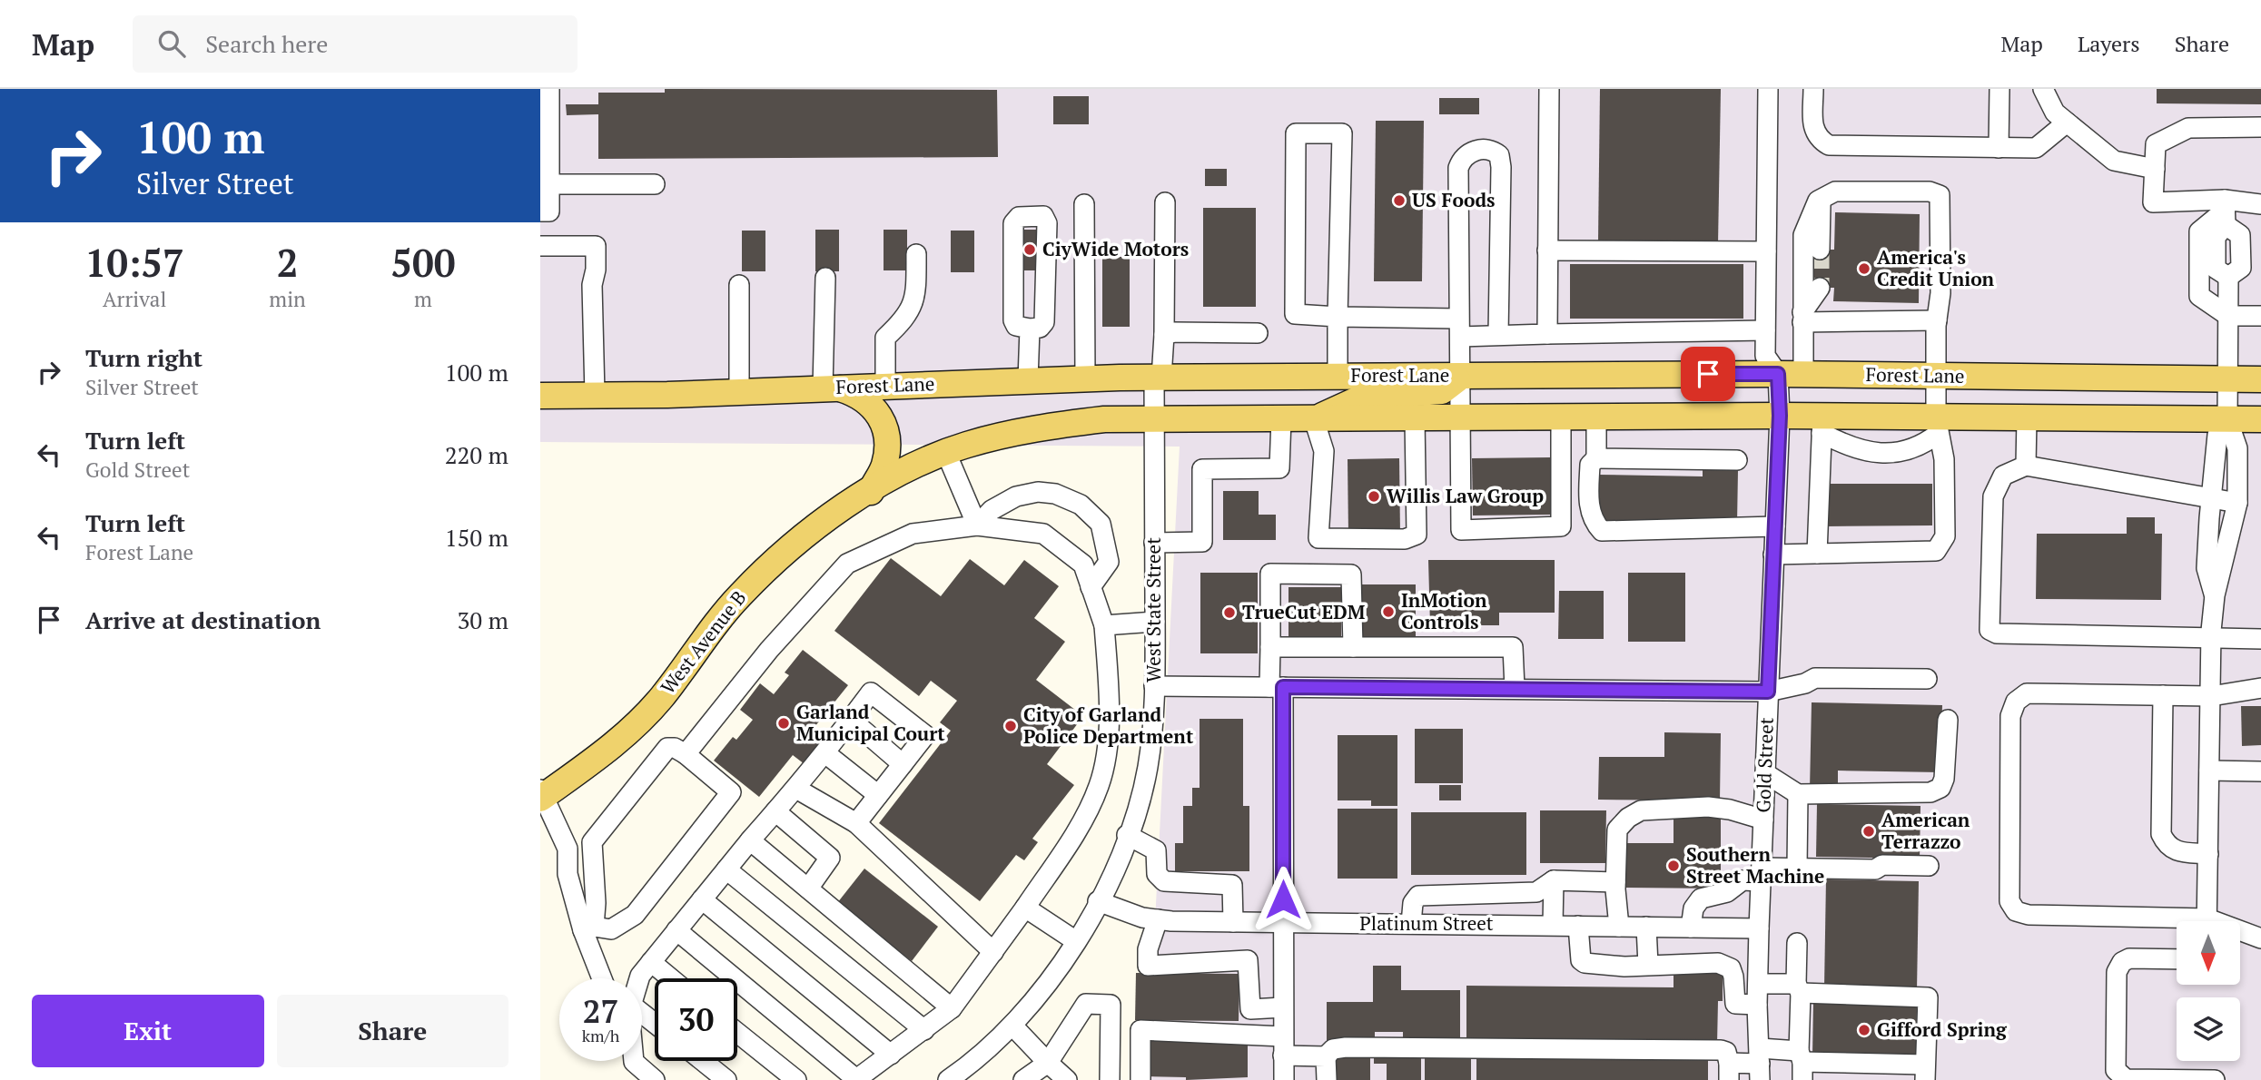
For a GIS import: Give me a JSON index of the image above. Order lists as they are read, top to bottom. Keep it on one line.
{"streets":{"main road":["Forest Lane","West Avenue B"],"street":["West State Street","Gold Street","Platinum Street"]},"crossings":[["Forest Lane","West State Street"],["Forest Lane","Gold Street"],["West State Street","Platinum Street"],["Gold Street","Platinum Street"]],"places":["US Foods","CiyWide Motors","America's Credit Union","Willis Law Group","InMotion Controls","TrueCut EDM","Garland Municipal Court","City of Garland Police Department","American Terrazzo","Southern Street Machine","Gifford Spring"],"north":"bottom","page":{"header":"Map","search":"Search here","nav":["Map","Layers","Share"],"turn":["100 m","Silver Street"],"eta":["10:57","Arrival","2","min","500","m"],"list":[{"name":"Turn right","note":"Silver Street","value":"100 m"},{"name":"Turn left","note":"Gold Street","value":"220 m"},{"name":"Turn left","note":"Forest Lane","value":"150 m"},{"name":"Arrive at destination","value":"30 m"}],"speed":"27 km/h","limit":"30","buttons":["Exit","Share"]}}
